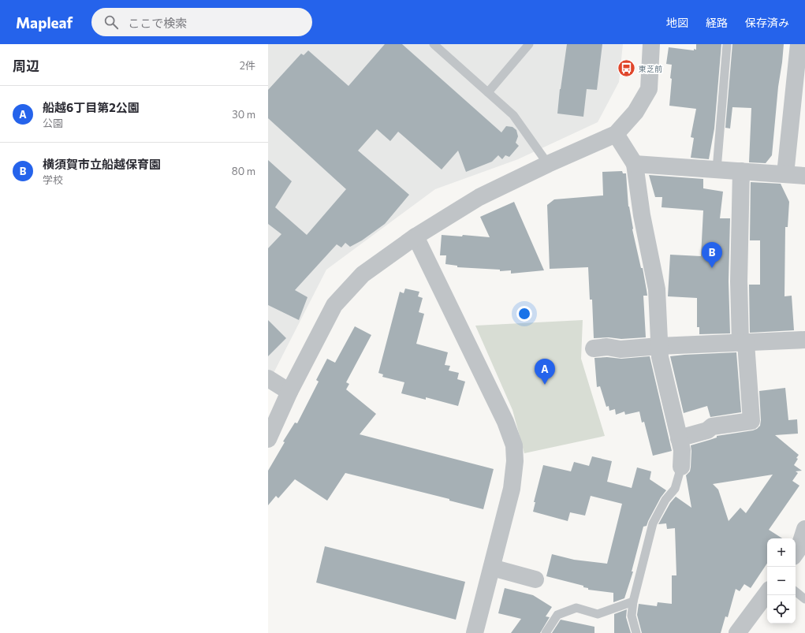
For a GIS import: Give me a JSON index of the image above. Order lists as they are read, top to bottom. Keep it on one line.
{"places":{"bus stop":["東芝前"]},"page":{"header":"Mapleaf","search":"ここで検索","nav":["地図","経路","保存済み"],"heading":["周辺","2件"],"list":[{"mark":"A","name":"船越6丁目第2公園","note":"公園","value":"30 m"},{"mark":"B","name":"横須賀市立船越保育園","note":"学校","value":"80 m"}],"pins":["B","A"],"map_buttons":["+","−"]}}
